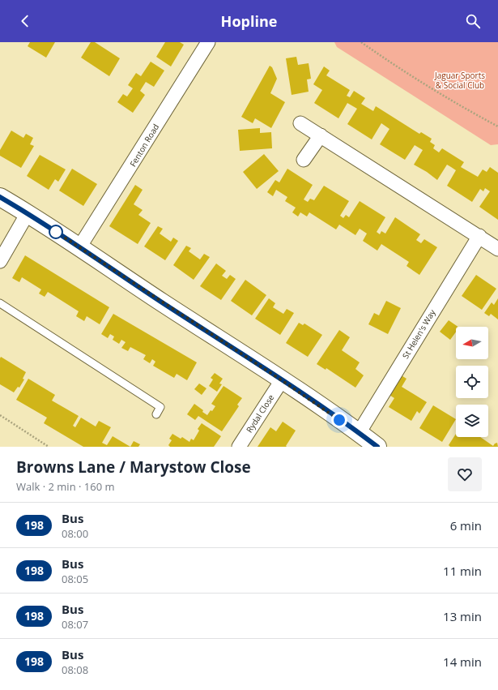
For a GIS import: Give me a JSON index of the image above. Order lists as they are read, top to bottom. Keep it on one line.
{"streets":{"street":["Fenton Road","St Helen's Way","Rydal Close"]},"parks":["Jaguar Sports & Social Club"],"lines":["bus line 198"],"north":"left","page":{"header":"Hopline","heading":["Browns Lane / Marystow Close","Walk · 2 min · 160 m"],"list":[{"mark":"198","name":"Bus","note":"08:00","value":"6 min"},{"mark":"198","name":"Bus","note":"08:05","value":"11 min"},{"mark":"198","name":"Bus","note":"08:07","value":"13 min"},{"mark":"198","name":"Bus","note":"08:08","value":"14 min"}]}}
